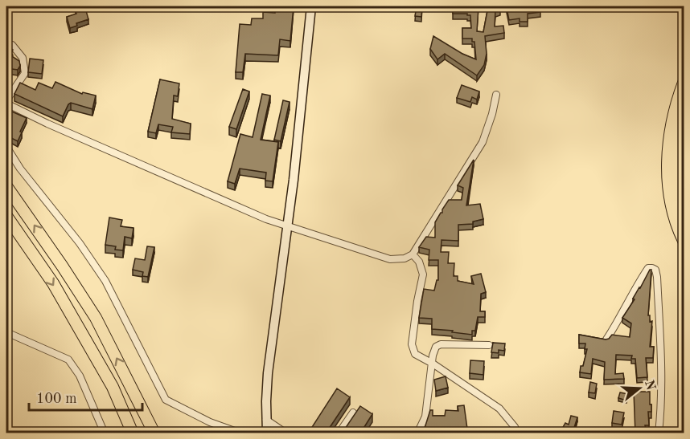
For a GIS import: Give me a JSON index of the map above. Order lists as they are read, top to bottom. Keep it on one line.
{"scale_bar":"100 m","north":"right"}
